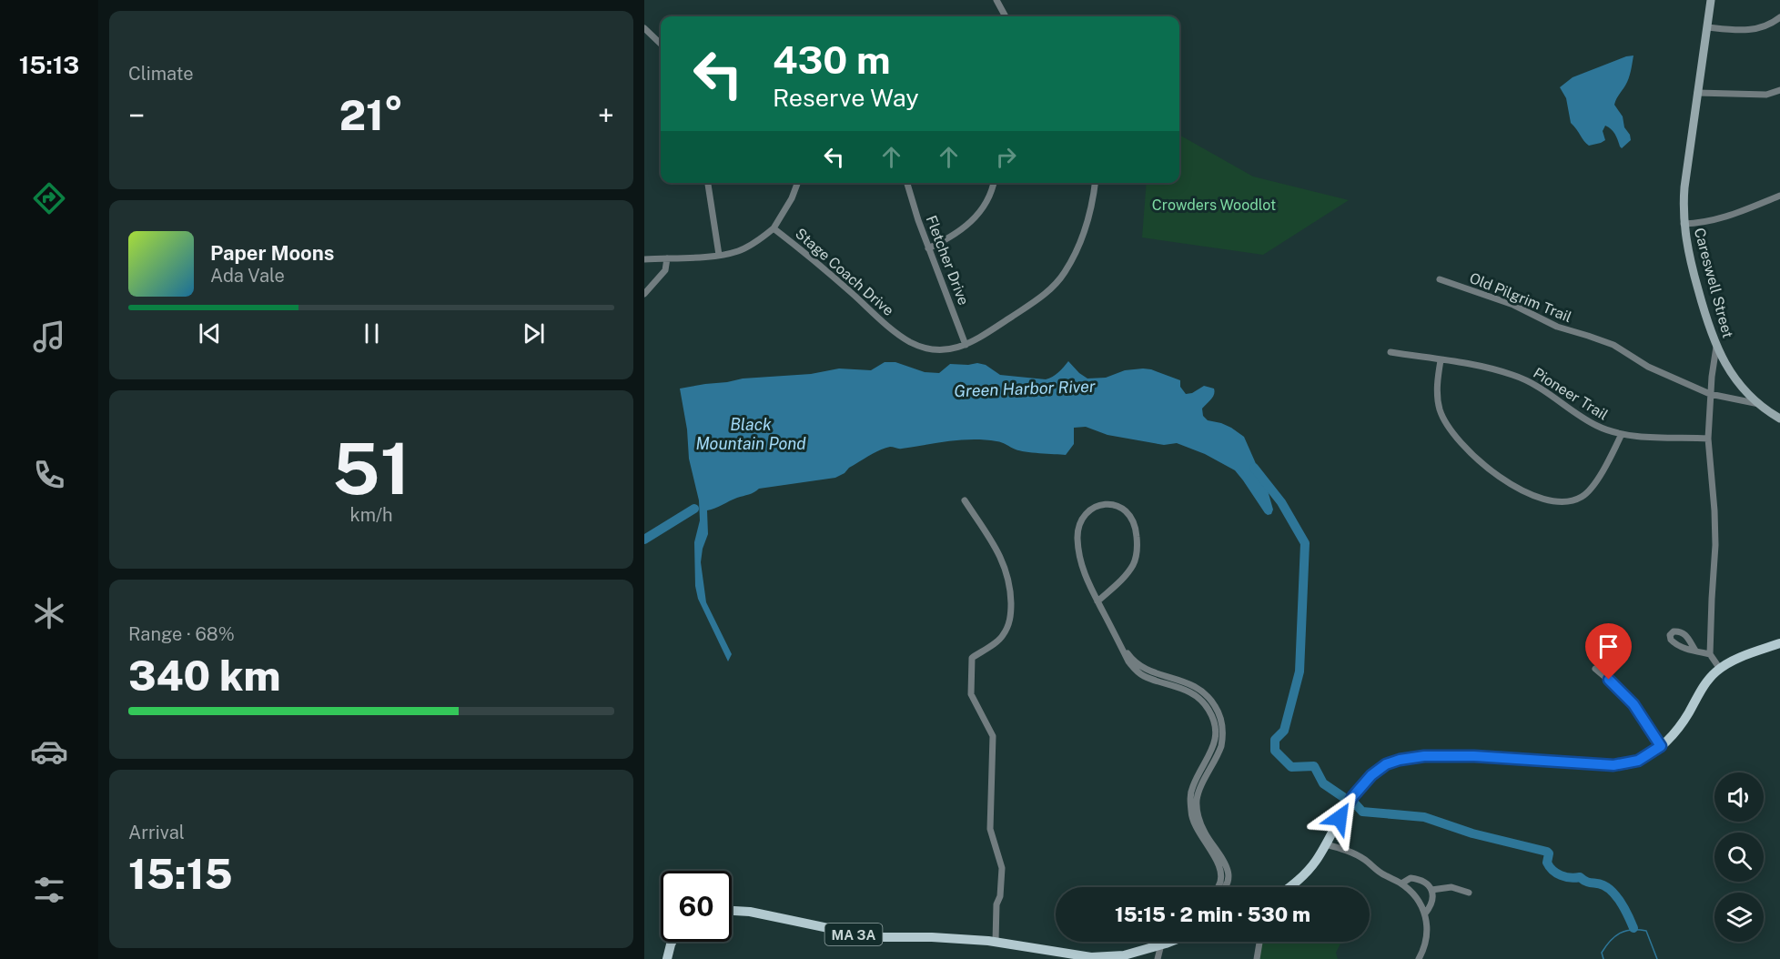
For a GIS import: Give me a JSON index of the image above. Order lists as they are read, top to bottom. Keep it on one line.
{"streets":{"main road":["Careswell Street","MA 3A"],"street":["Fletcher Drive","Stage Coach Drive","Old Pilgrim Trail","Pioneer Trail"]},"crossings":[["Fletcher Drive","Stage Coach Drive"],["Careswell Street","Old Pilgrim Trail"],["Careswell Street","Pioneer Trail"]],"water":["Green Harbor River","Black Mountain Pond"],"parks":["Crowders Woodlot"],"page":{"tabs":"15:13","tile":["Climate",["51","km/h"],["Range · 68%","340 km"],["Arrival","15:15"]],"turn":["430 m","Reserve Way"],"heat":["−","21°","+"],"song":["Paper Moons","Ada Vale"],"limit":"60","trip":"15:15 · 2 min · 530 m"}}
